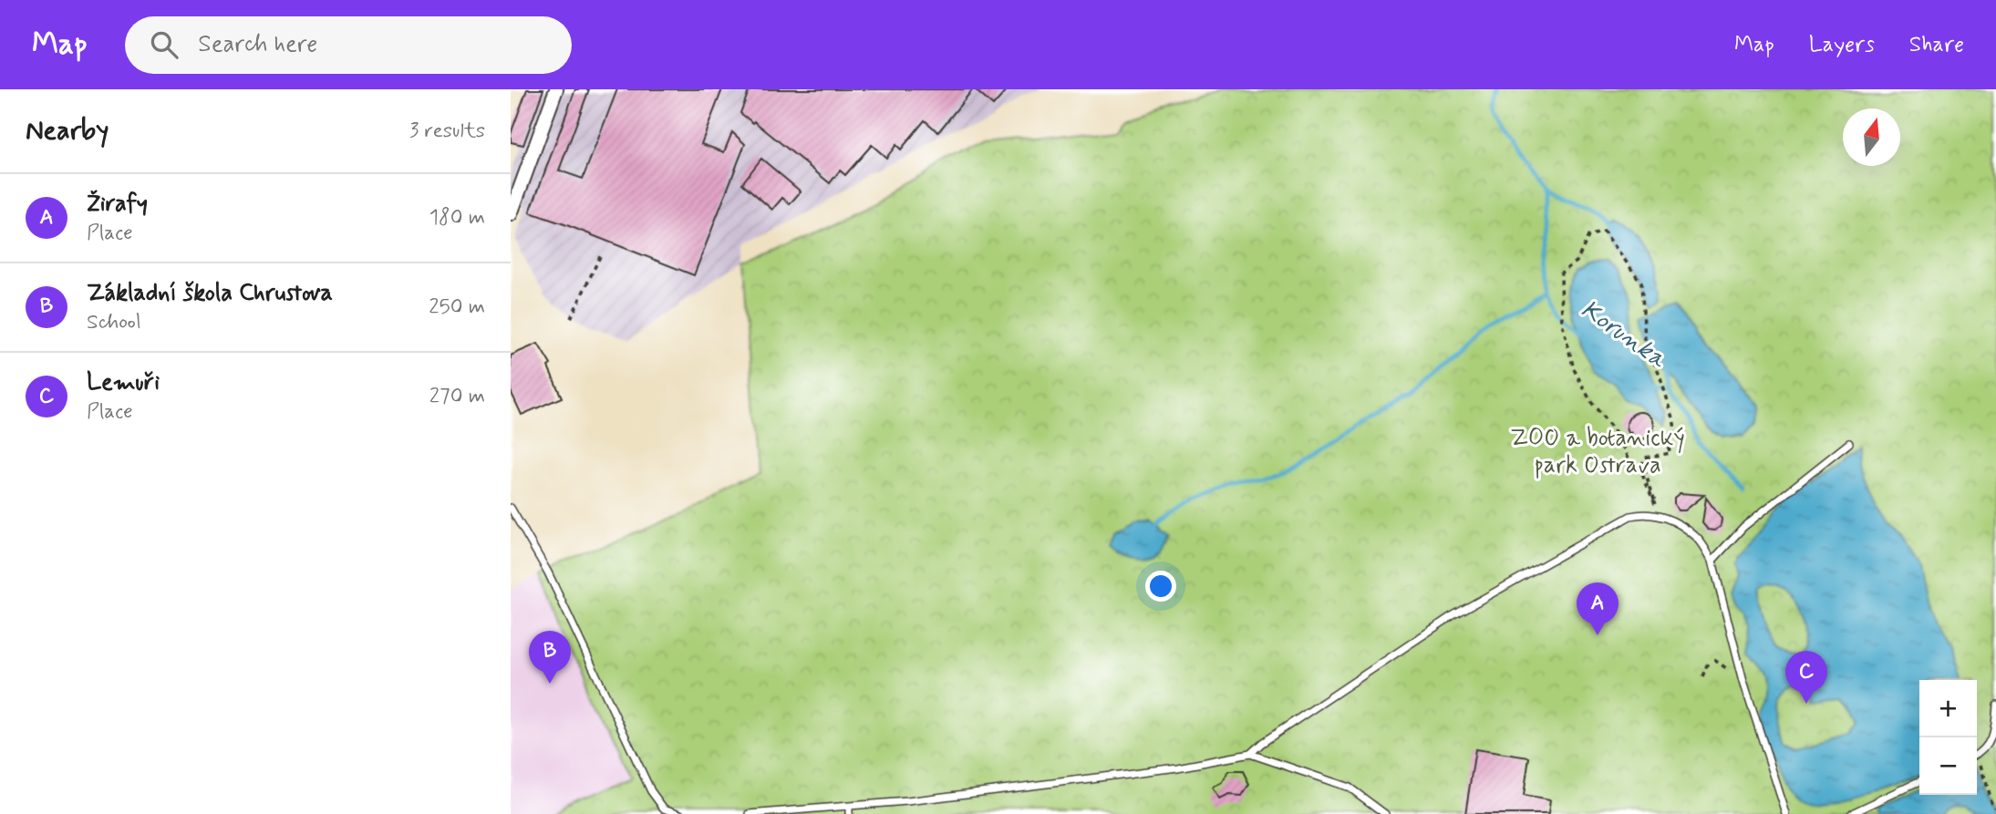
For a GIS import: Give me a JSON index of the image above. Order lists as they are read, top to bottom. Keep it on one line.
{"water":["Korunka"],"parks":["ZOO a botanický park Ostrava"],"north":"top","page":{"header":"Map","search":"Search here","nav":["Map","Layers","Share"],"heading":["Nearby","3 results"],"list":[{"mark":"A","name":"Žirafy","note":"Place","value":"180 m"},{"mark":"B","name":"Základní škola Chrustova","note":"School","value":"250 m"},{"mark":"C","name":"Lemuři","note":"Place","value":"270 m"}],"pins":["A","B","C"],"map_buttons":["+","−"]}}
